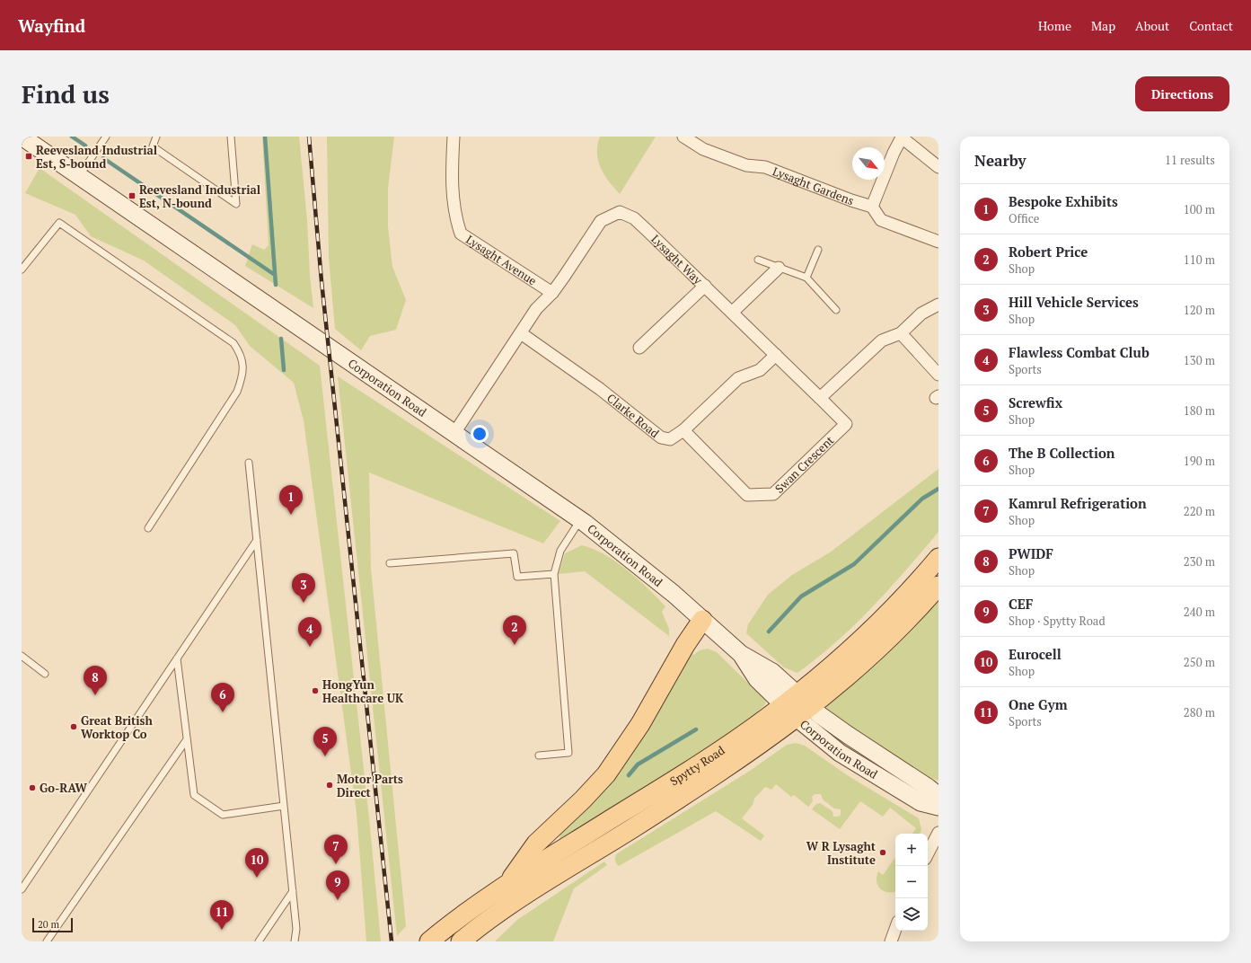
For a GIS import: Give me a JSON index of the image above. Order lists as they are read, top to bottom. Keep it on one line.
{"streets":{"main road":["Spytty Road"],"street":["Lysaght Gardens","Lysaght Way","Lysaght Avenue","Corporation Road","Clarke Road","Swan Crescent"]},"crossings":[["Lysaght Way","Lysaght Avenue"],["Lysaght Way","Corporation Road"],["Lysaght Way","Clarke Road"],["Lysaght Way","Swan Crescent"],["Corporation Road","Spytty Road"],["Clarke Road","Swan Crescent"]],"places":{"transit":["Reevesland Industrial Est, S-bound","Reevesland Industrial Est, N-bound"],"other":["HongYun Healthcare UK","Great British Worktop Co","Motor Parts Direct","Go-RAW","W R Lysaght Institute"]},"scale_bar":"20 m","north":"bottom right","page":{"header":"Wayfind","nav":["Home","Map","About","Contact"],"buttons":"Directions","title":"Find us","heading":["Nearby","11 results"],"list":[{"mark":"1","name":"Bespoke Exhibits","note":"Office","value":"100 m"},{"mark":"2","name":"Robert Price","note":"Shop","value":"110 m"},{"mark":"3","name":"Hill Vehicle Services","note":"Shop","value":"120 m"},{"mark":"4","name":"Flawless Combat Club","note":"Sports","value":"130 m"},{"mark":"5","name":"Screwfix","note":"Shop","value":"180 m"},{"mark":"6","name":"The B Collection","note":"Shop","value":"190 m"},{"mark":"7","name":"Kamrul Refrigeration","note":"Shop","value":"220 m"},{"mark":"8","name":"PWIDF","note":"Shop","value":"230 m"},{"mark":"9","name":"CEF","note":"Shop · Spytty Road","value":"240 m"},{"mark":"10","name":"Eurocell","note":"Shop","value":"250 m"},{"mark":"11","name":"One Gym","note":"Sports","value":"280 m"}],"pins":["1","3","2","4","8","6","5","7","10","9","11"],"map_buttons":["+","−"],"scale":"20 m"}}
